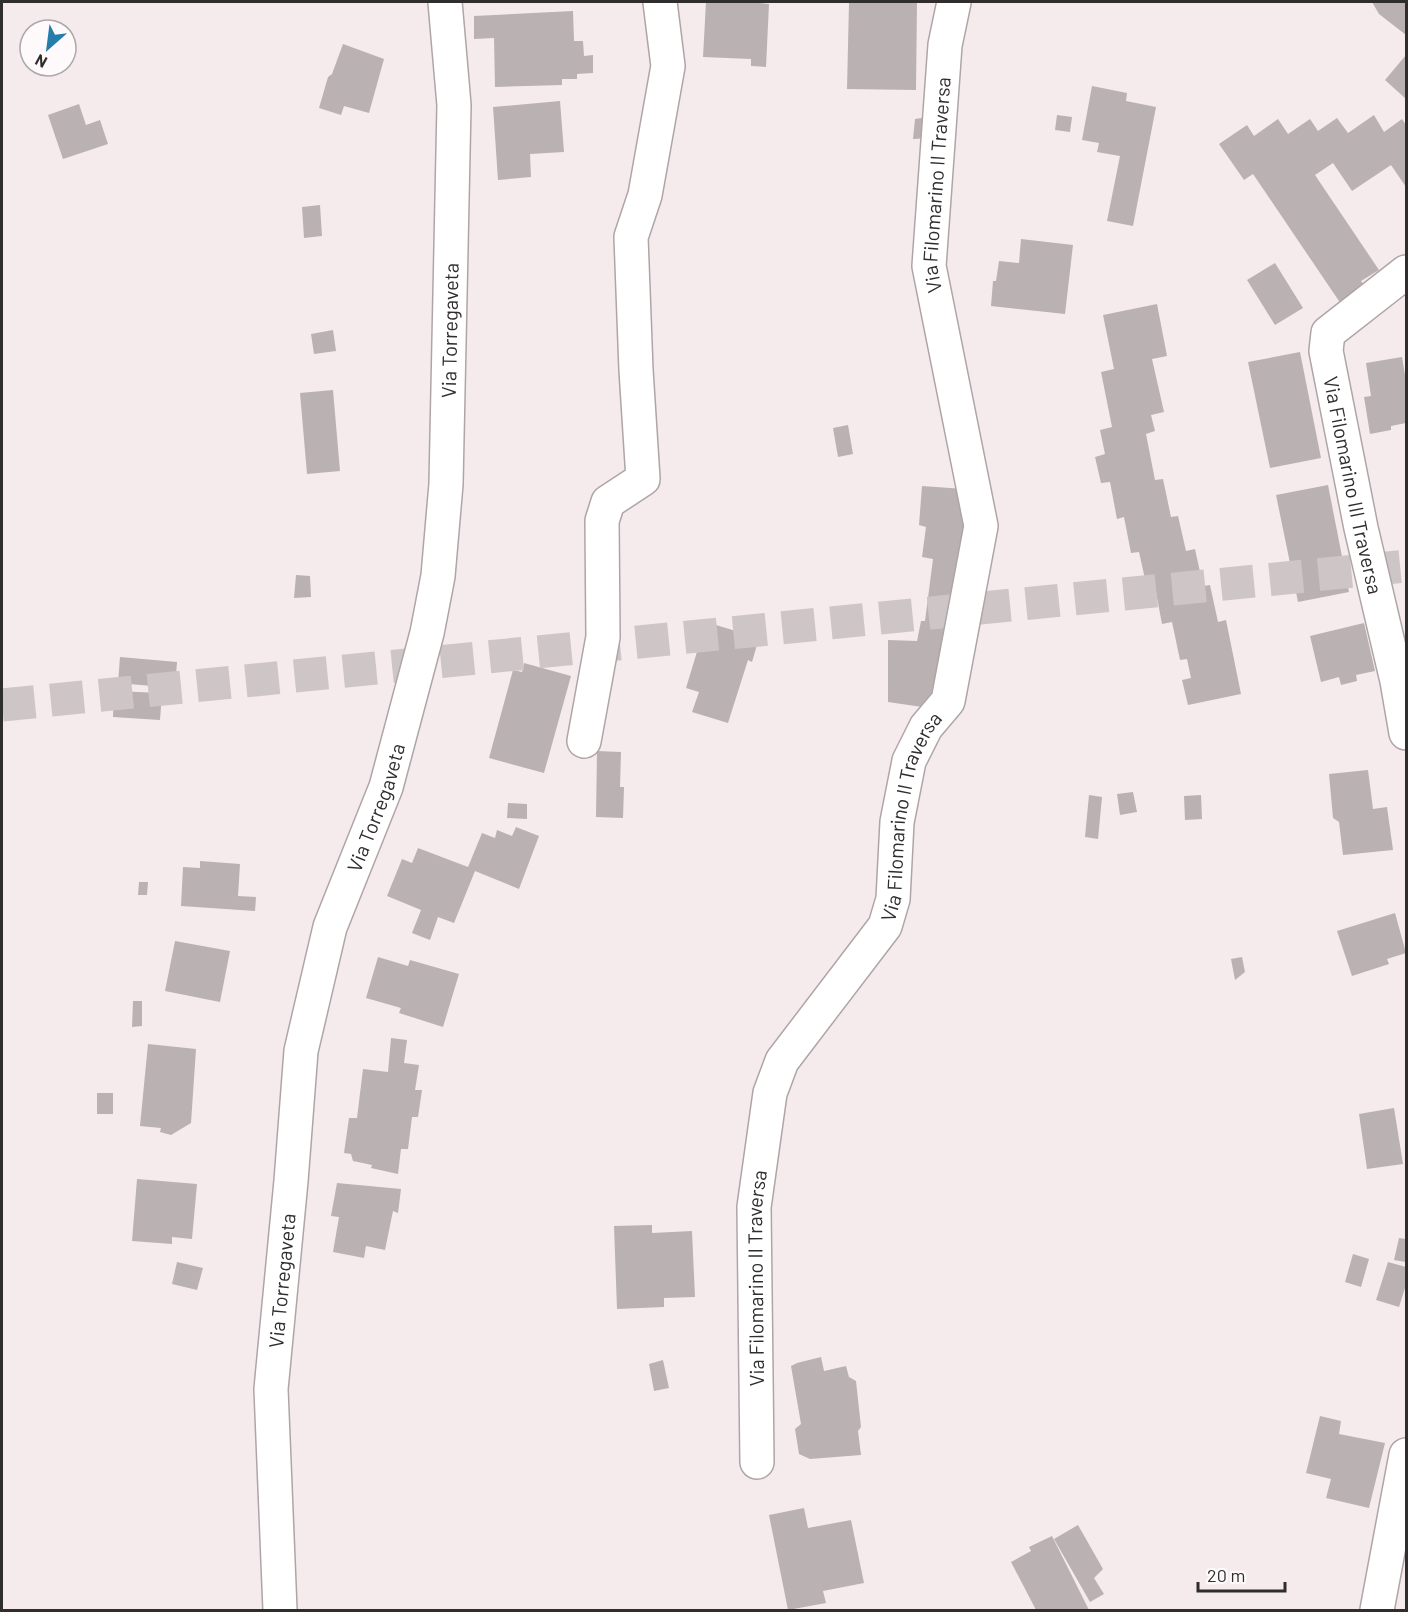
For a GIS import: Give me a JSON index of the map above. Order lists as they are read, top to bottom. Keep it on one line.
{"streets":{"street":["Via Filomarino II Traversa","Via Torregaveta","Via Filomarino III Traversa"]},"scale_bar":"20 m","north":"bottom left"}
